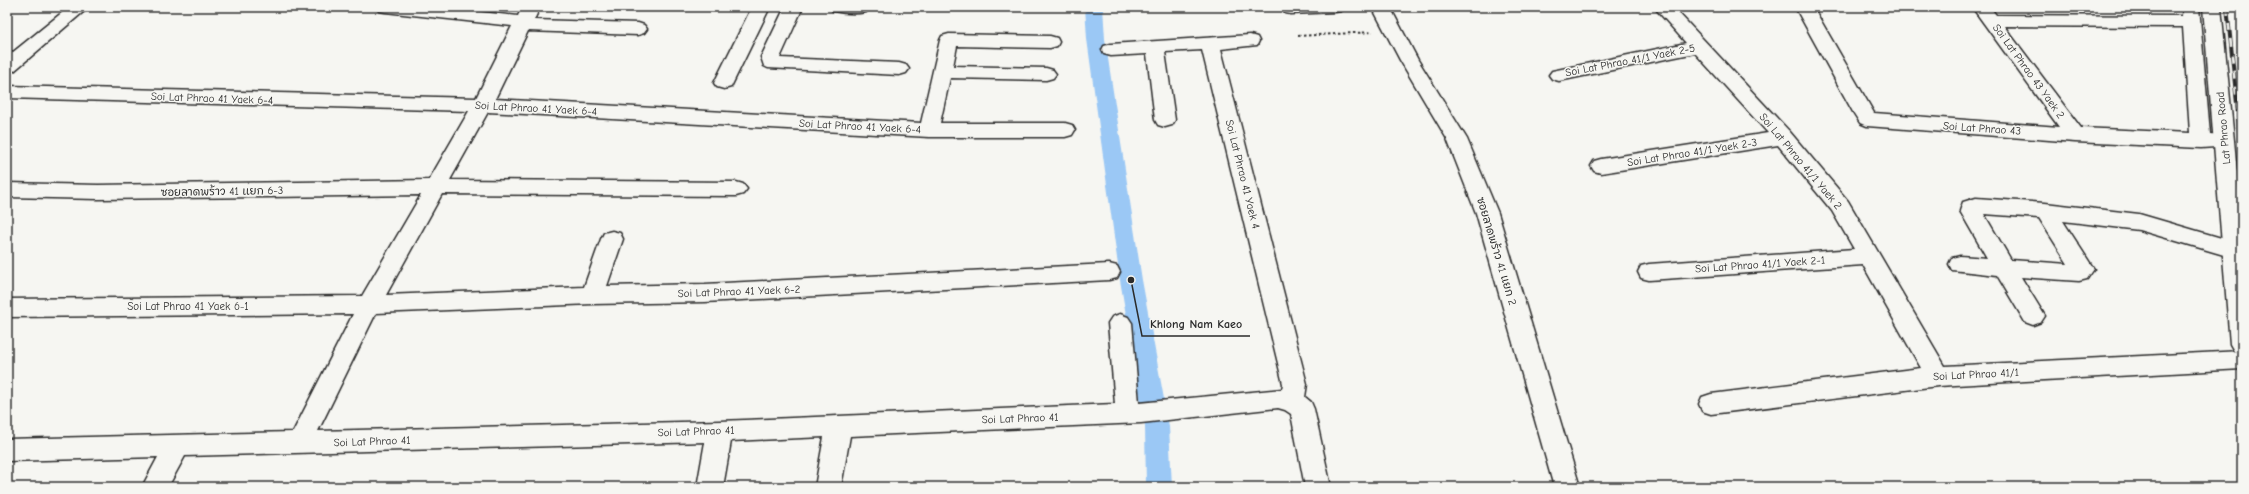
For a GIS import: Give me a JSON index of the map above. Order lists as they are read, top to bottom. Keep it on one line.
{"streets":{"street":["Soi Lat Phrao 41/1 Yaek 2-5","Soi Lat Phrao 43 Yaek 2","Soi Lat Phrao 41 Yaek 6-4","Soi Lat Phrao 43","Lat Phrao Road","Soi Lat Phrao 41/1 Yaek 2-3","Soi Lat Phrao 41/1 Yaek 2","Soi Lat Phrao 41 Yaek 4","ซอยลาดพร้าว 41 แยก 6-3","ซอยลาดพร้าว 41 แยก 2","Soi Lat Phrao 41/1 Yaek 2-1","Soi Lat Phrao 41 Yaek 6-2","Soi Lat Phrao 41 Yaek 6-1","Soi Lat Phrao 41/1","Soi Lat Phrao 41"]},"crossings":[["Soi Lat Phrao 41/1 Yaek 2-5","Soi Lat Phrao 41/1 Yaek 2"],["Soi Lat Phrao 43 Yaek 2","Soi Lat Phrao 43"],["Soi Lat Phrao 43","Lat Phrao Road"],["Soi Lat Phrao 41/1 Yaek 2-3","Soi Lat Phrao 41/1 Yaek 2"],["Soi Lat Phrao 41/1 Yaek 2","Soi Lat Phrao 41/1 Yaek 2-1"],["Soi Lat Phrao 41/1 Yaek 2","Soi Lat Phrao 41/1"],["Soi Lat Phrao 41 Yaek 4","Soi Lat Phrao 41"],["Soi Lat Phrao 41 Yaek 6-2","Soi Lat Phrao 41 Yaek 6-1"]],"places":["Khlong Nam Kaeo"]}
